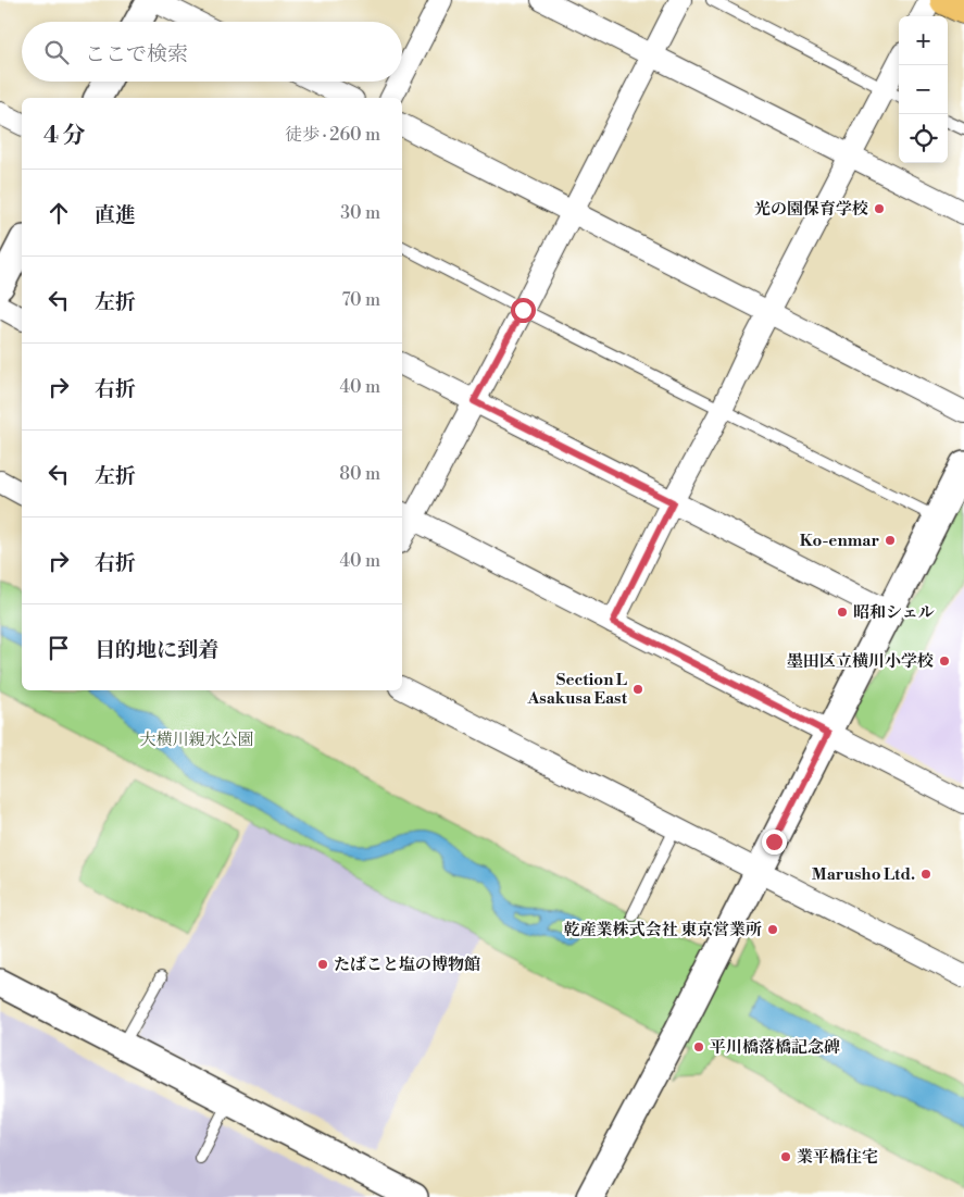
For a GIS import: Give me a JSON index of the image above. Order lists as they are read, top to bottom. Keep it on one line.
{"parks":["大横川親水公園"],"places":["光の園保育学校","Ko-enmar","昭和シェル","墨田区立横川小学校","Section L Asakusa East","Marusho Ltd.","乾産業株式会社 東京営業所","たばこと塩の博物館","平川橋落橋記念碑","業平橋住宅"],"page":{"map_buttons":["+","−"],"search":"ここで検索","heading":["4 分","徒歩 · 260 m"],"list":[["直進","30 m"],["左折","70 m"],["右折","40 m"],["左折","80 m"],["右折","40 m"],"目的地に到着"]}}
